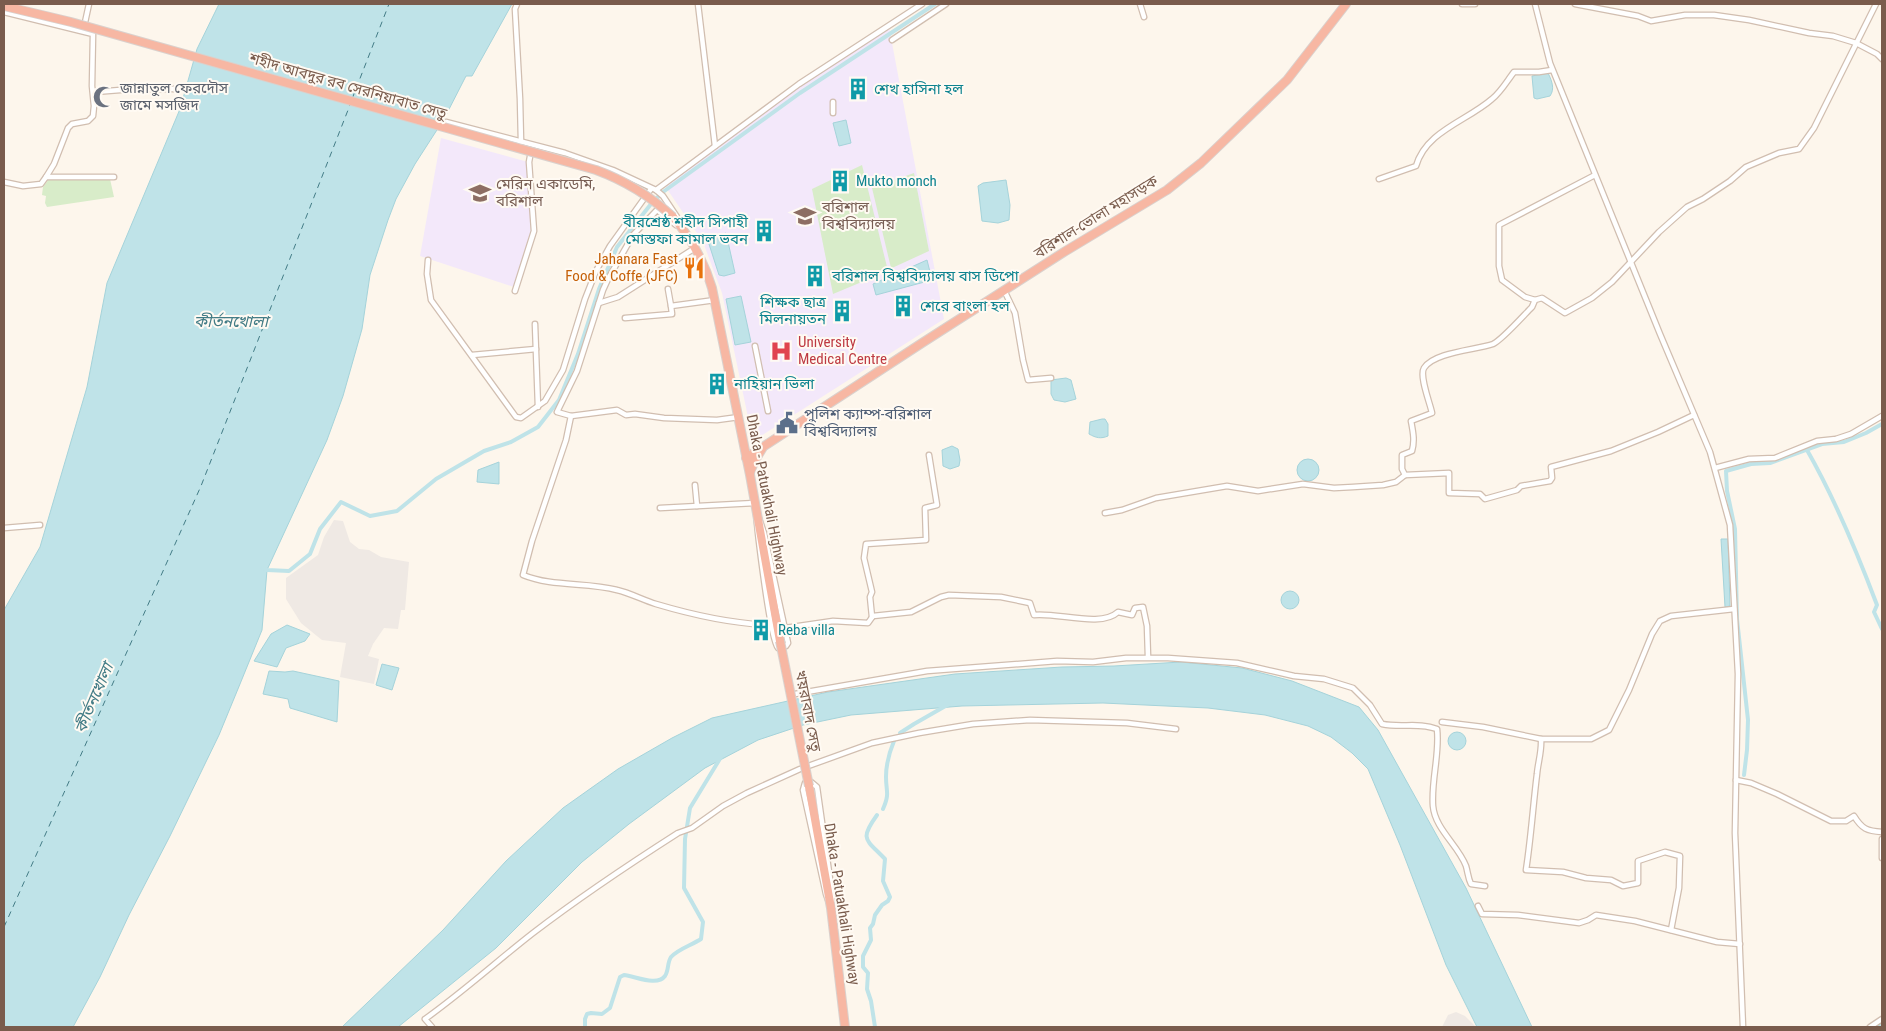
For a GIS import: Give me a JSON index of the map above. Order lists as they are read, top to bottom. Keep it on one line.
{"streets":{"highway":["শহীদ আবদুর রব সেরনিয়াবাত সেতু","বরিশাল-ভোলা মহাসড়ক","Dhaka - Patuakhali Highway","খয়রাবাদ সেতু"]},"crossings":[["শহীদ আবদুর রব সেরনিয়াবাত সেতু","Dhaka - Patuakhali Highway"],["বরিশাল-ভোলা মহাসড়ক","Dhaka - Patuakhali Highway"],["Dhaka - Patuakhali Highway","খয়রাবাদ সেতু"]],"water":["কীর্তনখোলা"],"places":{"building":["শেখ হাসিনা হল","Mukto monch","বীরশ্রেষ্ঠ শহীদ সিপাহী মোস্তফা কামাল ভবন","বরিশাল বিশ্ববিদ্যালয় বাস ডিপো","শেরে বাংলা হল","শিক্ষক ছাত্র মিলনায়তন","নাহিয়ান ভিলা","Reba villa"],"mosque":["জান্নাতুল ফেরদৌস জামে মসজিদ"],"school or university":["মেরিন একাডেমি, বরিশাল","বরিশাল বিশ্ববিদ্যালয়"],"restaurant":["Jahanara Fast Food & Coffe (JFC)"],"hospital":["University Medical Centre"],"public building":["পুলিশ ক্যাম্প-বরিশাল বিশ্ববিদ্যালয়"]}}
